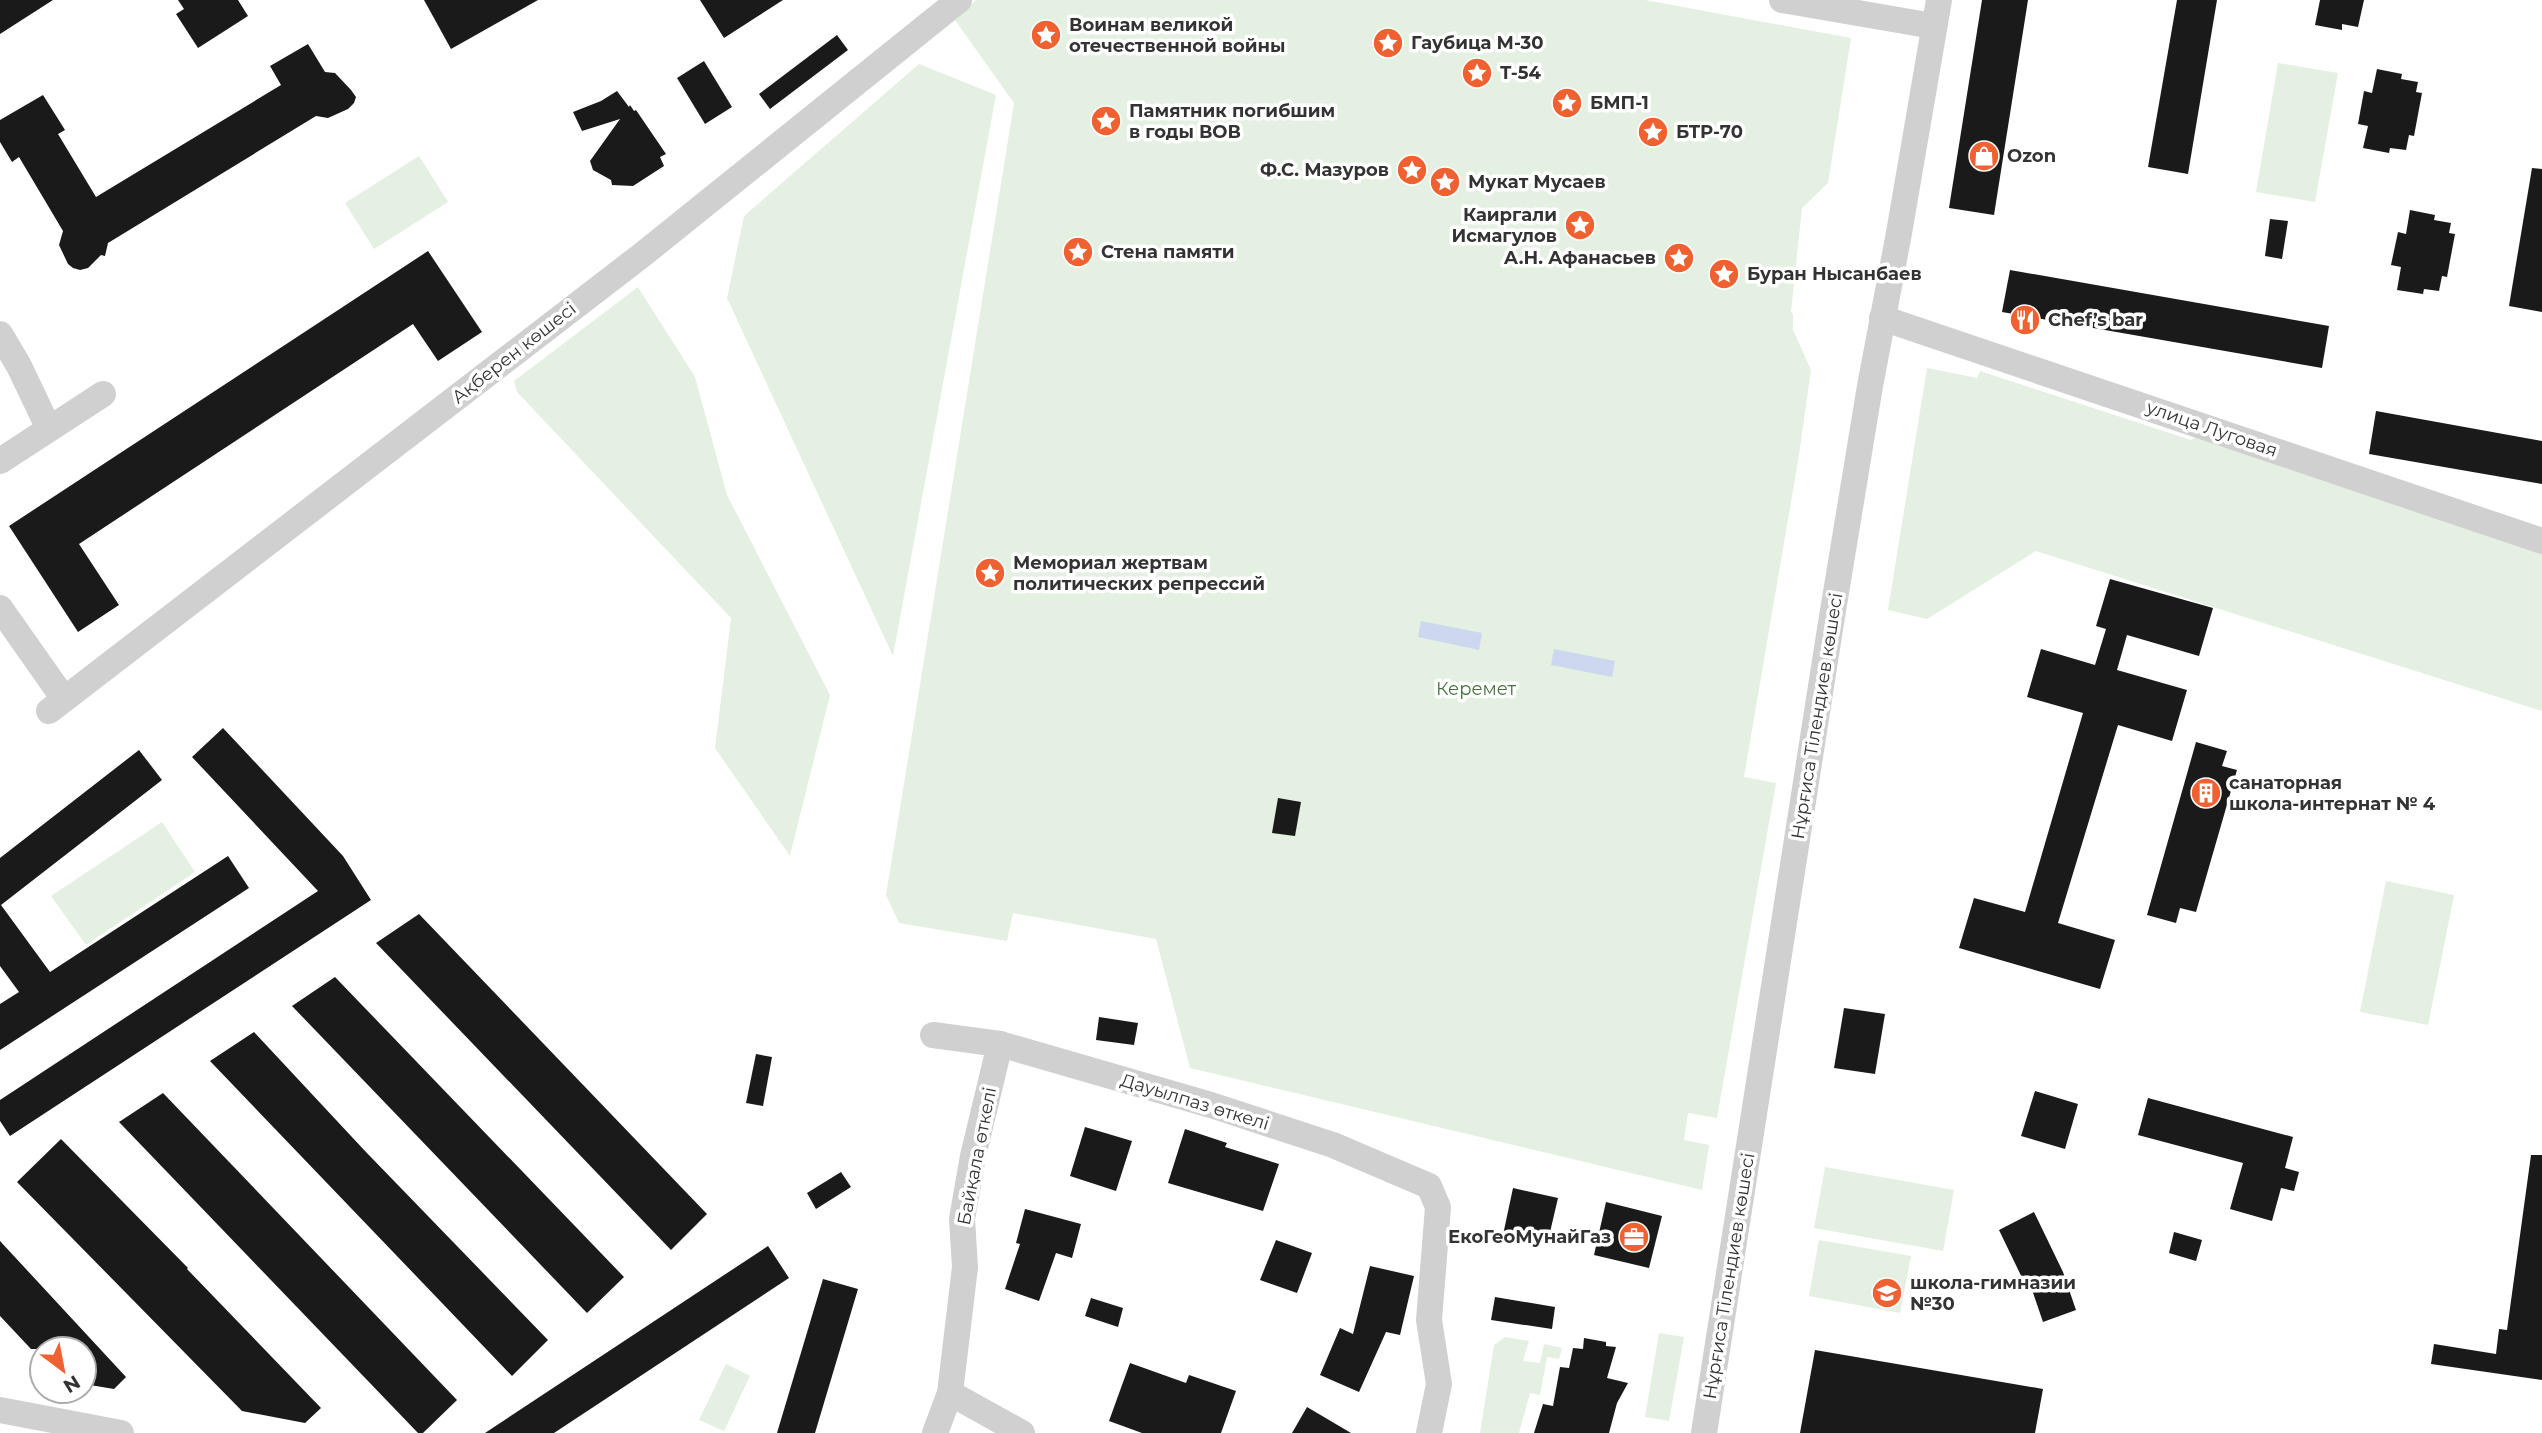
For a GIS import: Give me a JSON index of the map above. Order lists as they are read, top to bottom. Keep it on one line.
{"streets":{"street":["Ақберен көшесі","улица Луговая","Нұрғиса Тілендиев көшесі","Дауылпаз өткелі","Байқала өткелі"]},"crossings":[["улица Луговая","Нұрғиса Тілендиев көшесі"],["Дауылпаз өткелі","Байқала өткелі"]],"parks":["Керемет"],"places":{"place":["Воинам великой отечественной войны","Гаубица М-30","Т-54","БМП-1","Памятник погибшим в годы ВОВ","БТР-70","Ф.С. Мазуров","Мукат Мусаев","Каиргали Исмагулов","Стена памяти","А.Н. Афанасьев","Буран Нысанбаев","Мемориал жертвам политических репрессий"],"shop":["Ozon"],"restaurant":["Chef’s bar"],"building":["санаторная школа-интернат № 4"],"office":["ЕкоГеоМунайГаз"],"school or university":["школа-гимназии №30"]},"north":"bottom right"}
